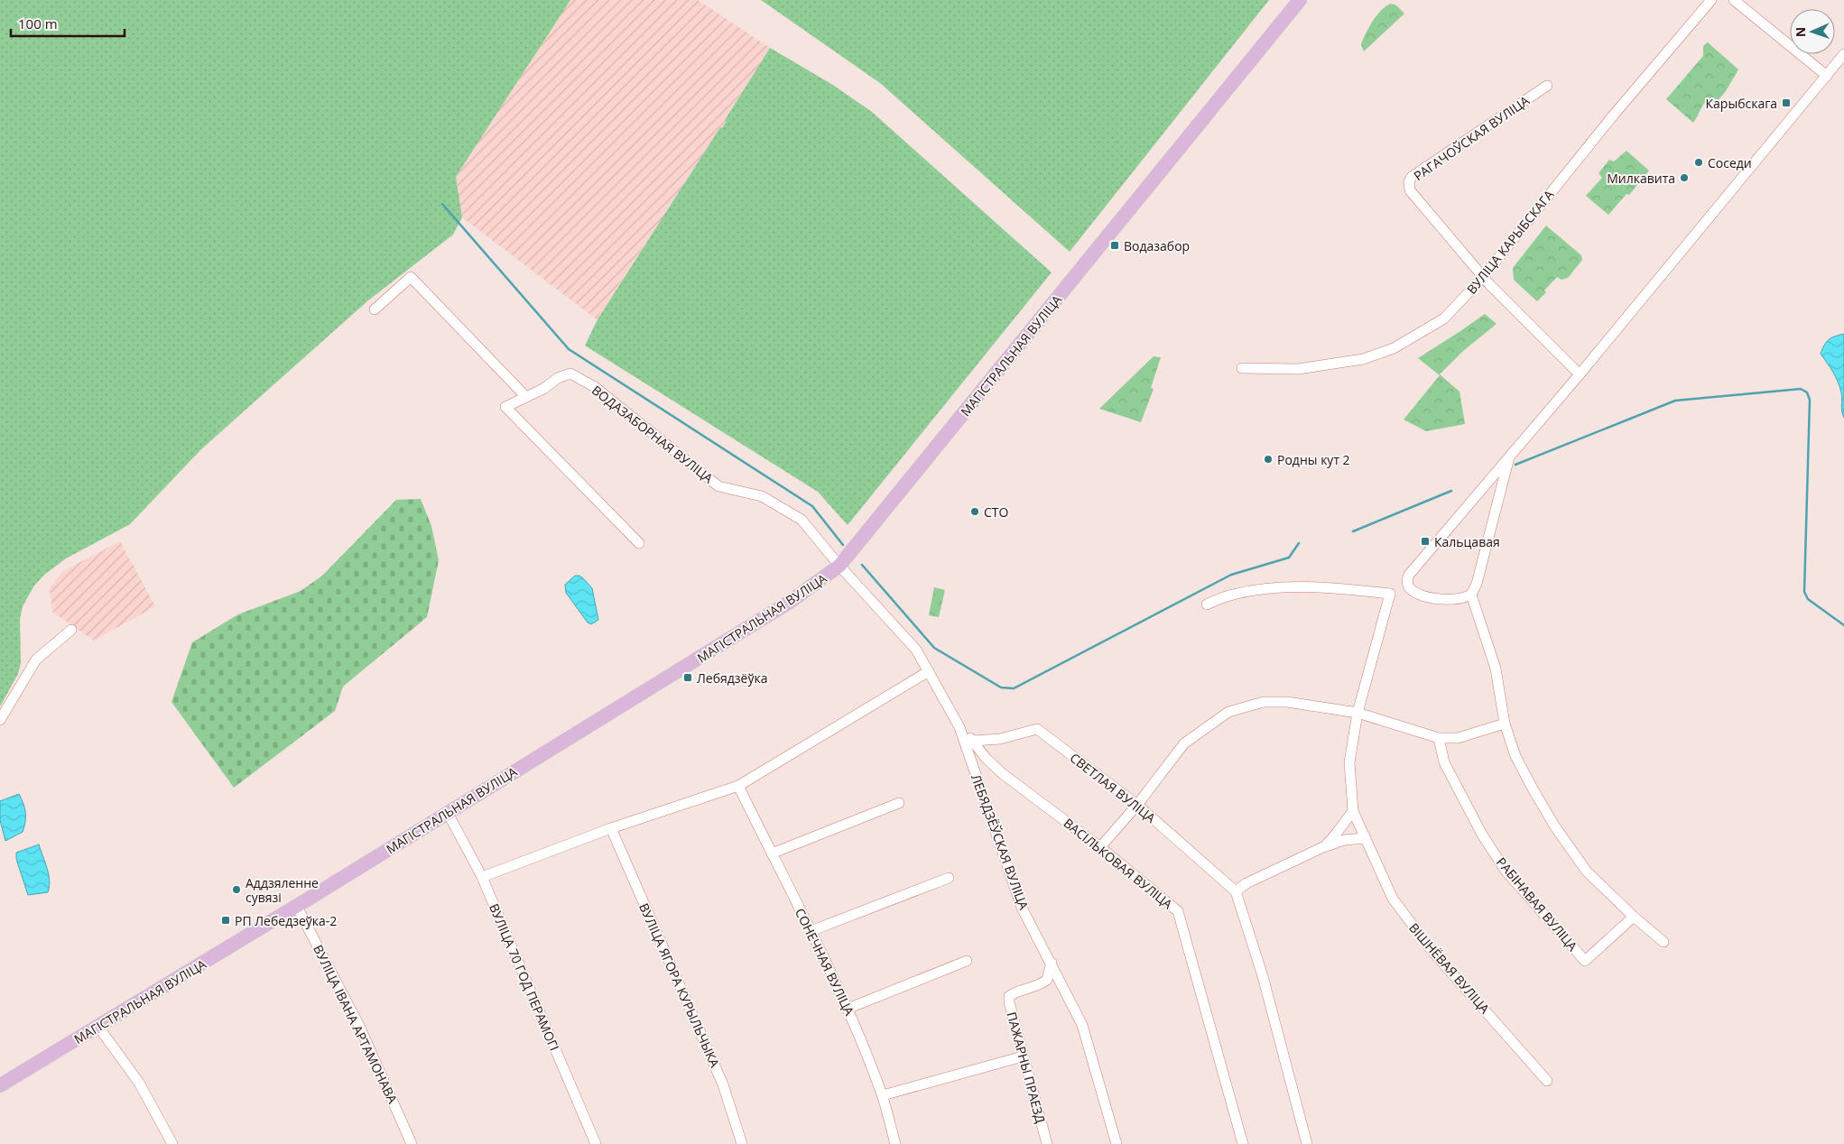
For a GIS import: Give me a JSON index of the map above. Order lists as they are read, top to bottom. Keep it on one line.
{"streets":{"main road":["МАГІСТРАЛЬНАЯ ВУЛІЦА"],"street":["РАГАЧОЎСКАЯ ВУЛІЦА","ВУЛІЦА КАРЫБСКАГА","ВОДАЗАБОРНАЯ ВУЛІЦА","СВЕТЛАЯ ВУЛІЦА","ЛЕБЯДЗЁЎСКАЯ ВУЛІЦА","ВАСІЛЬКОВАЯ ВУЛІЦА","РАБІНАВАЯ ВУЛІЦА","СОНЕЧНАЯ ВУЛІЦА","ВІШНЁВАЯ ВУЛІЦА","ВУЛІЦА 70 ГОД ПЕРАМОГІ","ВУЛІЦА ЯГОРА КУРЫЛЬЧЫКА","ВУЛІЦА ІВАНА АРТАМОНАВА","ПАЖАРНЫ ПРАЕЗД"]},"crossings":[["РАГАЧОЎСКАЯ ВУЛІЦА","ВУЛІЦА КАРЫБСКАГА"],["МАГІСТРАЛЬНАЯ ВУЛІЦА","ВОДАЗАБОРНАЯ ВУЛІЦА"],["МАГІСТРАЛЬНАЯ ВУЛІЦА","ЛЕБЯДЗЁЎСКАЯ ВУЛІЦА"],["МАГІСТРАЛЬНАЯ ВУЛІЦА","ВУЛІЦА 70 ГОД ПЕРАМОГІ"],["МАГІСТРАЛЬНАЯ ВУЛІЦА","ВУЛІЦА ІВАНА АРТАМОНАВА"],["ВОДАЗАБОРНАЯ ВУЛІЦА","ЛЕБЯДЗЁЎСКАЯ ВУЛІЦА"],["СВЕТЛАЯ ВУЛІЦА","ВАСІЛЬКОВАЯ ВУЛІЦА"],["ЛЕБЯДЗЁЎСКАЯ ВУЛІЦА","ВАСІЛЬКОВАЯ ВУЛІЦА"],["ЛЕБЯДЗЁЎСКАЯ ВУЛІЦА","ПАЖАРНЫ ПРАЕЗД"]],"places":{"transit":["Карыбскага","Водазабор","Кальцавая","Лебядзёўка","РП Лебедзеўка-2"],"other":["Соседи","Милкавита","Родны кут 2","СТО","Аддзяленне сувязі"]},"scale_bar":"100 m","north":"left"}
